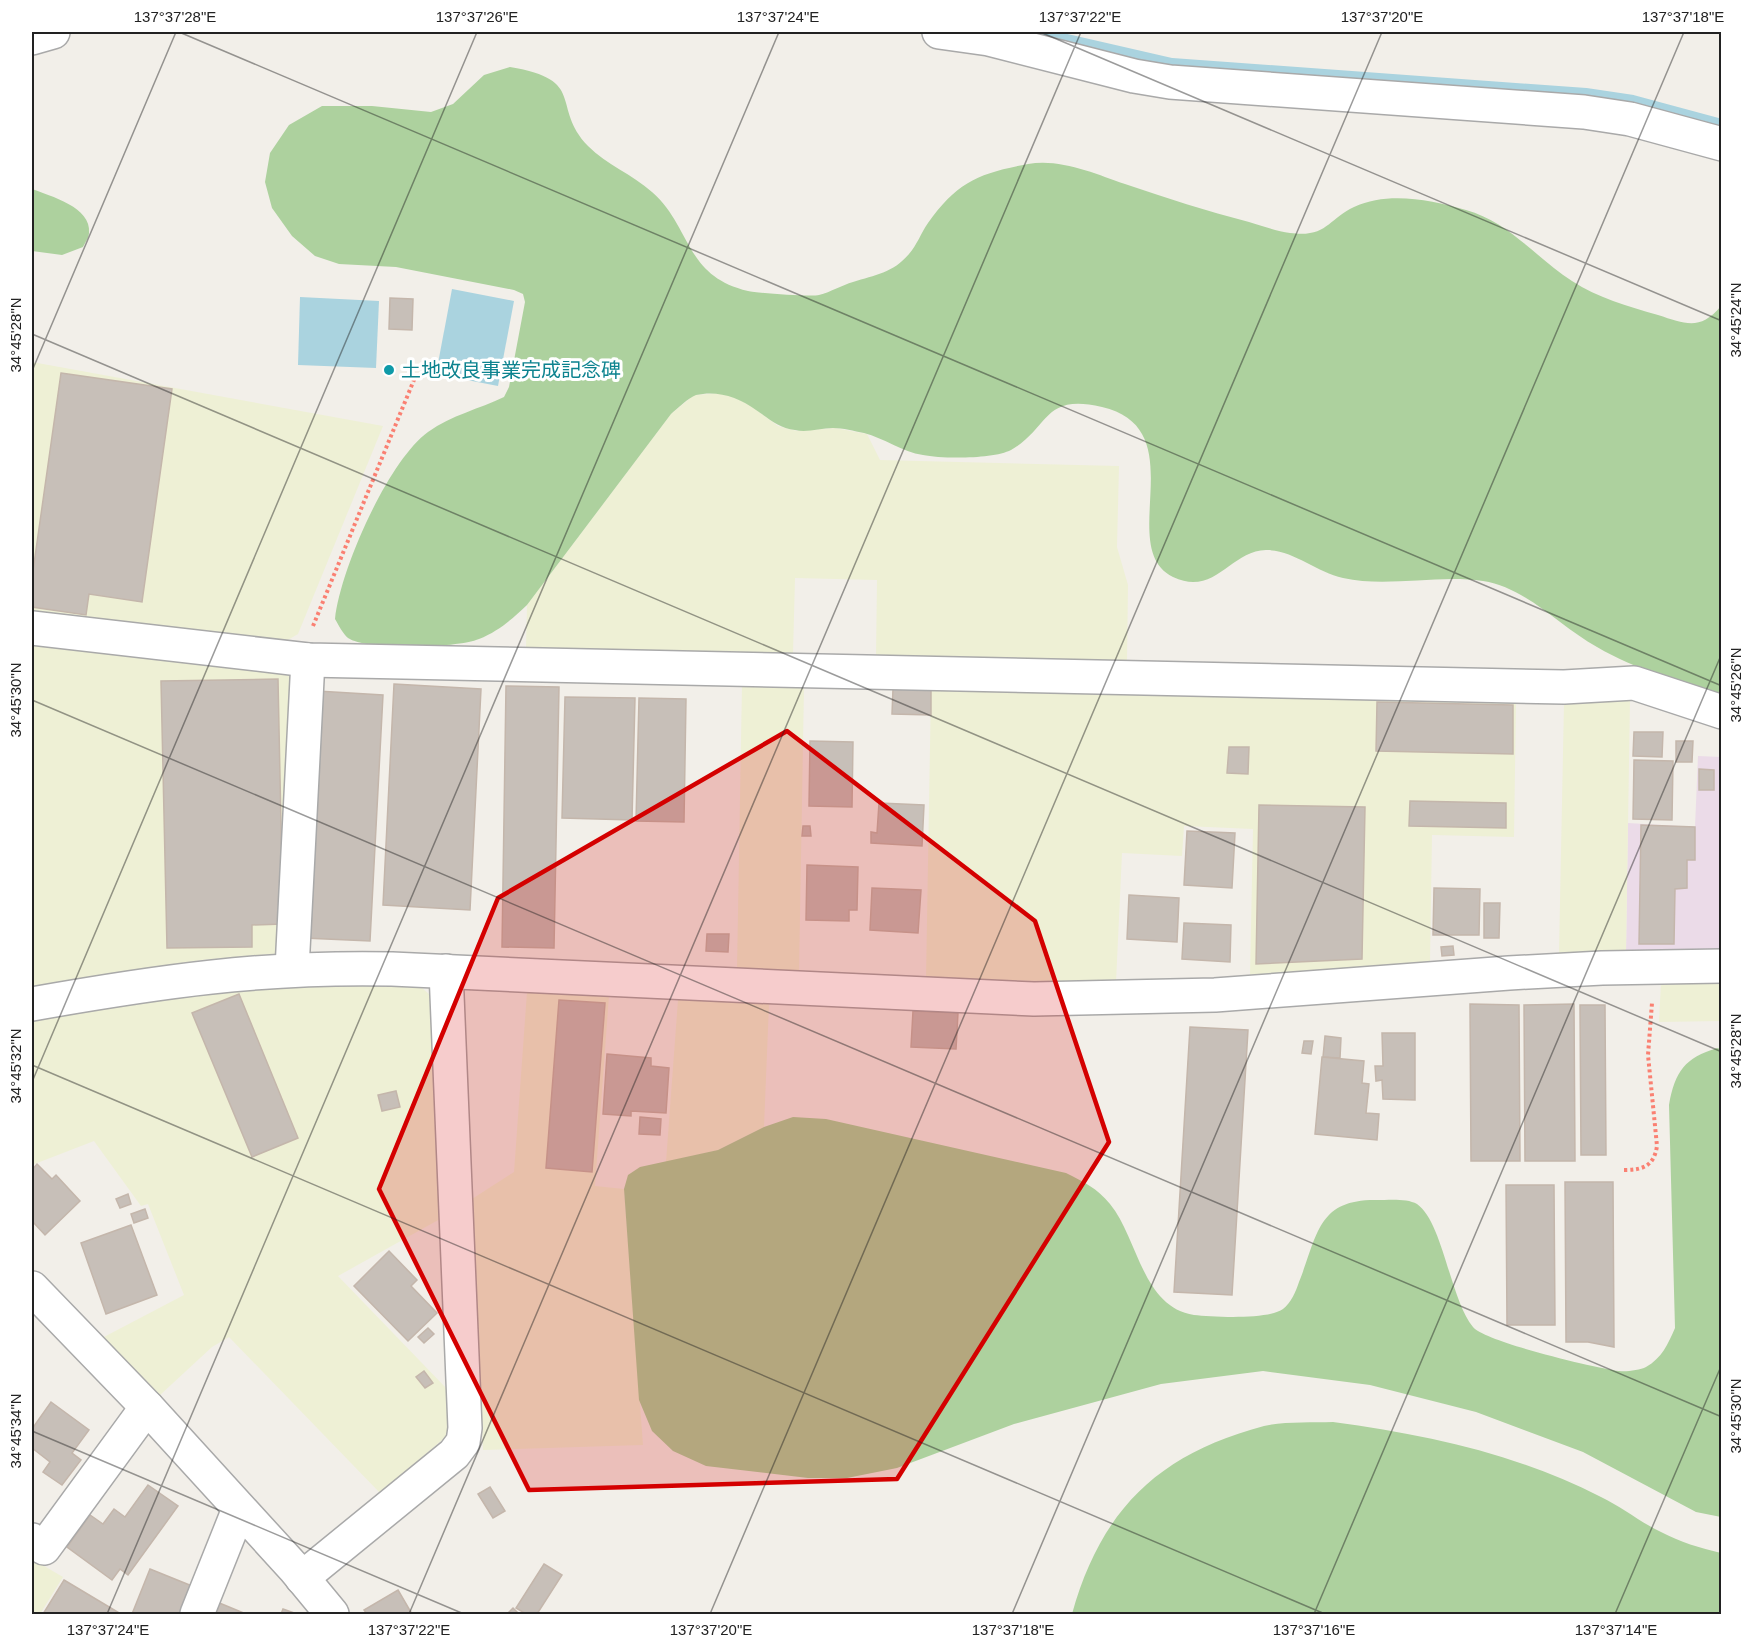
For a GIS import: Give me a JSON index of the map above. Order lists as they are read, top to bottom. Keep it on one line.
{"places":["土地改良事業完成記念碑"],"coordinates":["137°37'28\"E","137°37'26\"E","137°37'24\"E","137°37'22\"E","137°37'20\"E","137°37'18\"E","34°45'24\"N","34°45'28\"N","34°45'26\"N","34°45'30\"N","34°45'32\"N","34°45'34\"N","137°37'16\"E","137°37'14\"E"]}
